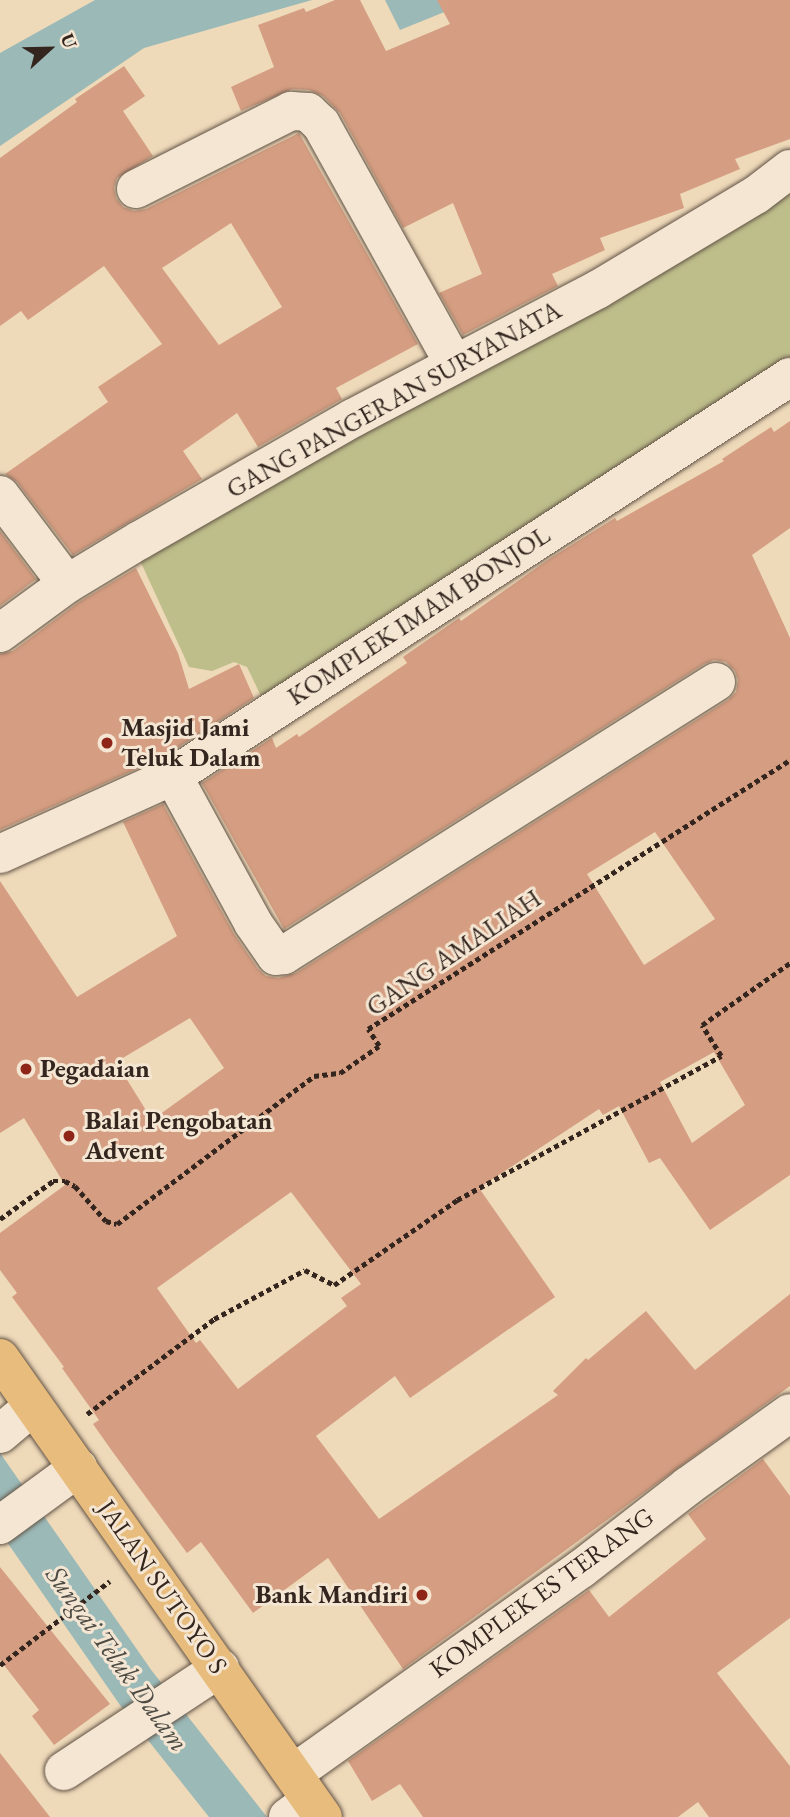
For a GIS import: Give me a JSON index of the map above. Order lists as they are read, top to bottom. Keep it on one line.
{"streets":{"highway":["JALAN SUTOYO S"],"street":["GANG PANGERAN SURYANATA","KOMPLEK IMAM BONJOL","KOMPLEK ES TERANG"],"path":["GANG AMALIAH"]},"crossings":[["JALAN SUTOYO S","KOMPLEK ES TERANG"]],"water":["Sungai Teluk Dalam"],"places":["Masjid Jami Teluk Dalam","Pegadaian","Balai Pengobatan Advent","Bank Mandiri"],"north":"right"}
